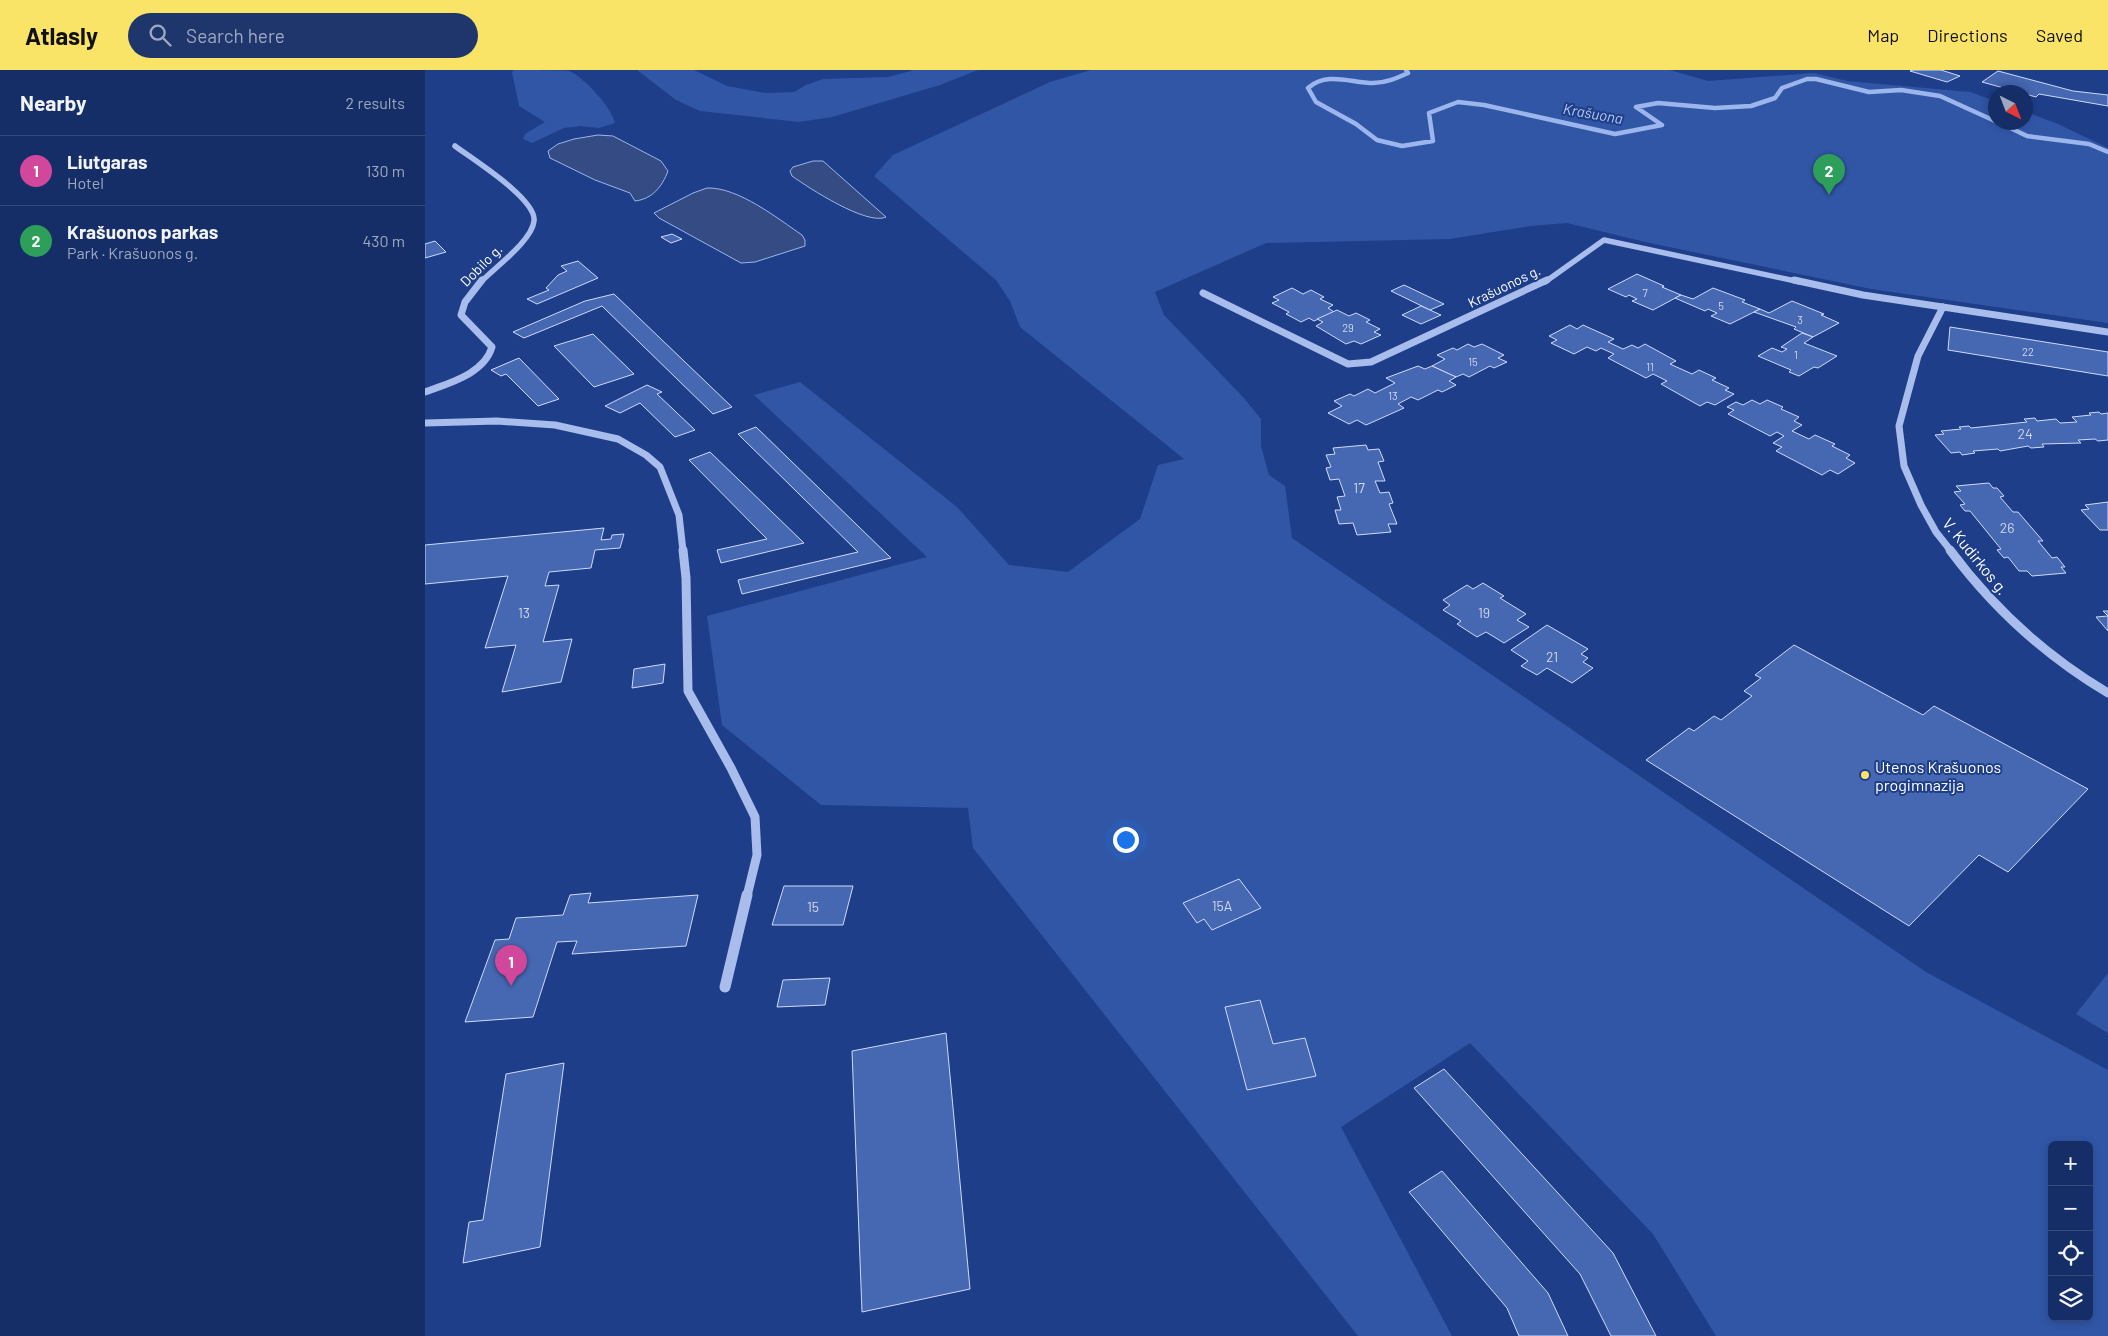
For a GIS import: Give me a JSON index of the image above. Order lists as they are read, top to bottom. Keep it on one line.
{"streets":{"street":["Dobilo g.","Krašuonos g.","V. Kudirkos g."]},"crossings":[["Krašuonos g.","V. Kudirkos g."]],"water":["Krašuona"],"places":["Utenos Krašuonos progimnazija"],"house_numbers":["7","5","3","29","22","1","15","11","13","24","17","26","13","19","21","15A","15"],"north":"bottom right","page":{"header":"Atlasly","search":"Search here","nav":["Map","Directions","Saved"],"heading":["Nearby","2 results"],"list":[{"mark":"1","name":"Liutgaras","note":"Hotel","value":"130 m"},{"mark":"2","name":"Krašuonos parkas","note":"Park · Krašuonos g.","value":"430 m"}],"pins":["2","1"],"map_buttons":["+","−"]}}
